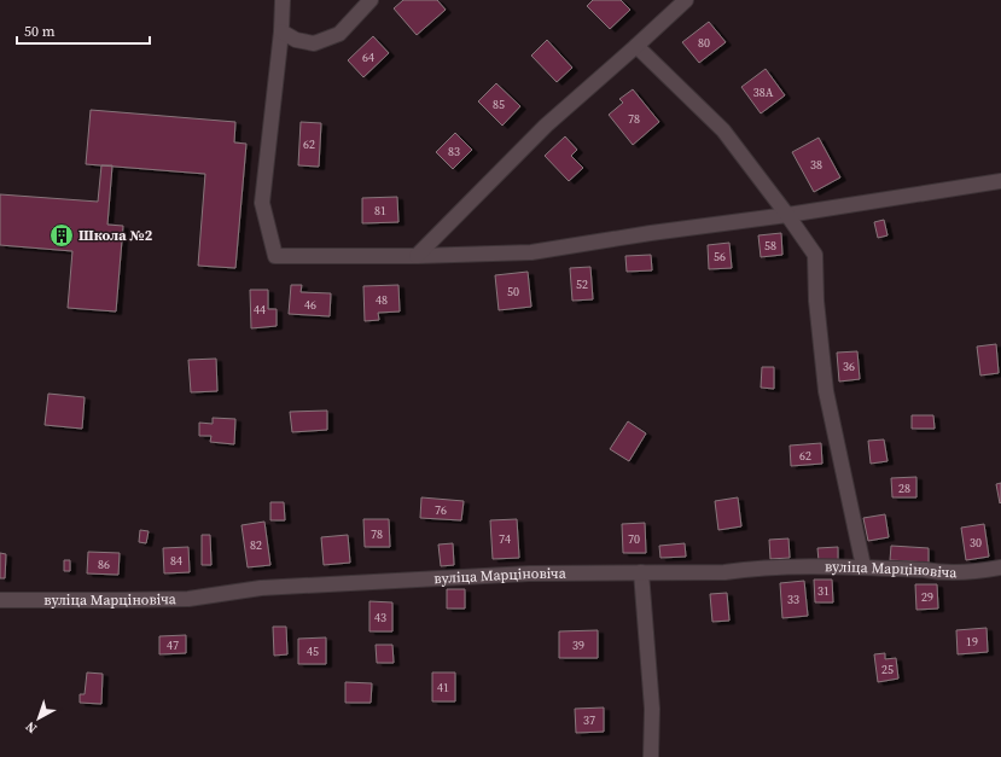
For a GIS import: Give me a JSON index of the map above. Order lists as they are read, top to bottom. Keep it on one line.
{"streets":{"street":["вуліца Марціновіча"]},"places":{"building":["Школа №2"]},"house_numbers":["80","64","38А","85","78","62","83","38","81","58","56","52","50","48","46","44","36","62","28","76","78","74","70","30","82","84","86","31","29","33","43","19","47","39","45","25","41","37"],"scale_bar":"50 m","north":"bottom left"}
